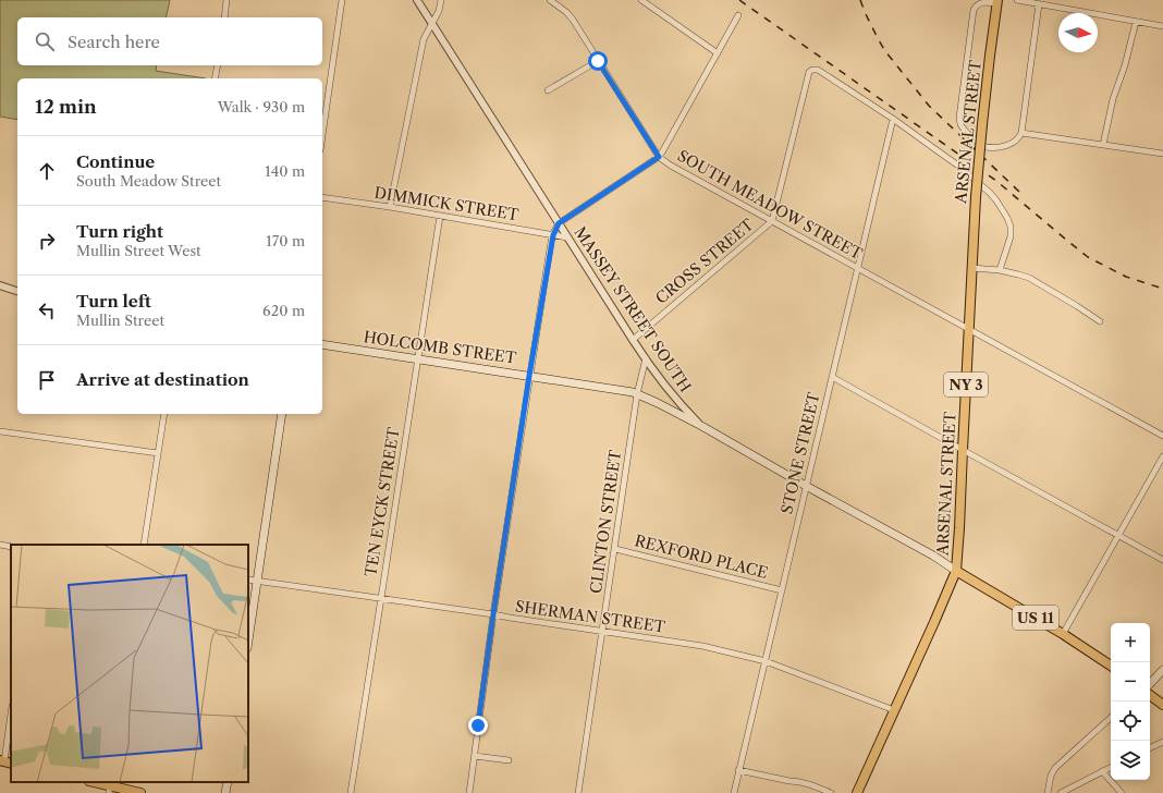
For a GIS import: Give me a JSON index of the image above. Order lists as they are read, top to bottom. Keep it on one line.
{"streets":{"main road":["ARSENAL STREET","MASSEY STREET SOUTH","HOLCOMB STREET","NY 3","US 11"],"street":["DIMMICK STREET","SOUTH MEADOW STREET","CROSS STREET","STONE STREET","TEN EYCK STREET","CLINTON STREET","REXFORD PLACE","SHERMAN STREET"]},"crossings":[["ARSENAL STREET","SOUTH MEADOW STREET"],["ARSENAL STREET","MASSEY STREET SOUTH"],["ARSENAL STREET","SHERMAN STREET"],["ARSENAL STREET","US 11"],["DIMMICK STREET","MASSEY STREET SOUTH"],["DIMMICK STREET","TEN EYCK STREET"],["SOUTH MEADOW STREET","CROSS STREET"],["SOUTH MEADOW STREET","STONE STREET"],["CROSS STREET","MASSEY STREET SOUTH"],["CROSS STREET","STONE STREET"],["MASSEY STREET SOUTH","HOLCOMB STREET"],["MASSEY STREET SOUTH","STONE STREET"],["MASSEY STREET SOUTH","CLINTON STREET"],["MASSEY STREET SOUTH","US 11"],["HOLCOMB STREET","TEN EYCK STREET"],["HOLCOMB STREET","CLINTON STREET"],["STONE STREET","REXFORD PLACE"],["STONE STREET","SHERMAN STREET"],["TEN EYCK STREET","SHERMAN STREET"],["CLINTON STREET","REXFORD PLACE"],["CLINTON STREET","SHERMAN STREET"]],"north":"right","page":{"search":"Search here","heading":["12 min","Walk · 930 m"],"list":[["Continue","South Meadow Street","140 m"],["Turn right","Mullin Street West","170 m"],["Turn left","Mullin Street","620 m"],"Arrive at destination"],"map_buttons":["+","−"]}}
